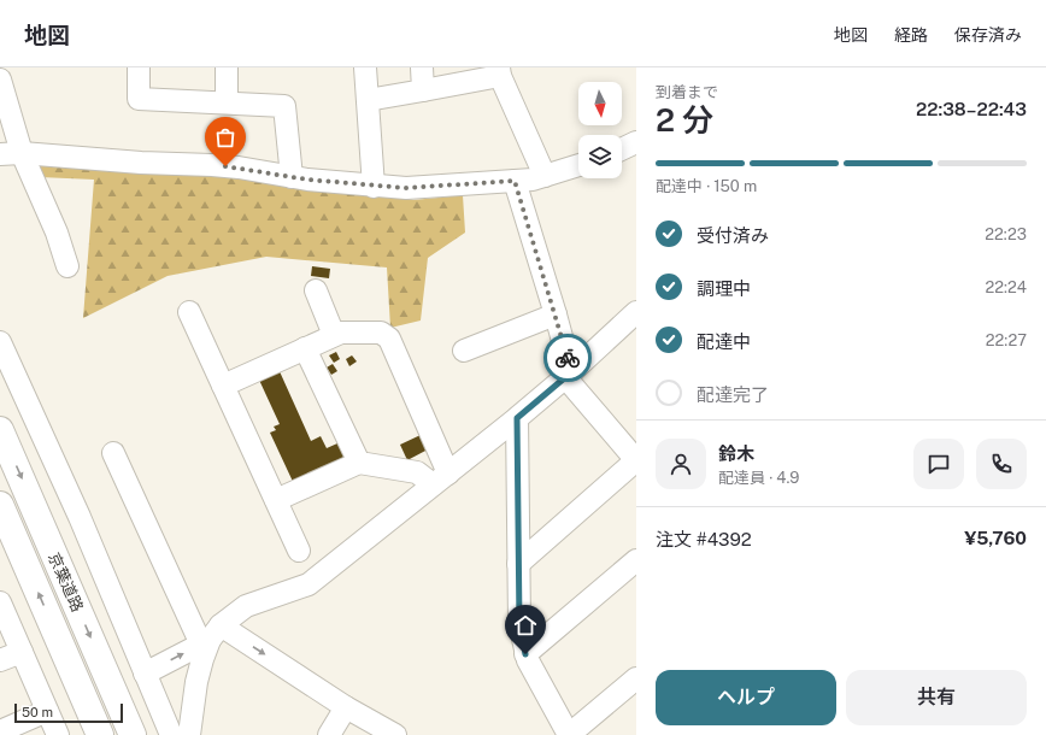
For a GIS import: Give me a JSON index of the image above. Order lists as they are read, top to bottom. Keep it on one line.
{"streets":{"highway":["京葉道路"]},"scale_bar":"50 m","north":"bottom","page":{"header":"地図","nav":["地図","経路","保存済み"],"heading":["2 分","到着まで","22:38–22:43"],"panel":["鈴木","配達員 · 4.9","注文 #4392","¥5,760"],"bar":"配達中 · 150 m","list":[["受付済み","22:23"],["調理中","22:24"],["配達中","22:27"],"配達完了"],"buttons":["ヘルプ","共有"],"scale":"50 m"}}
